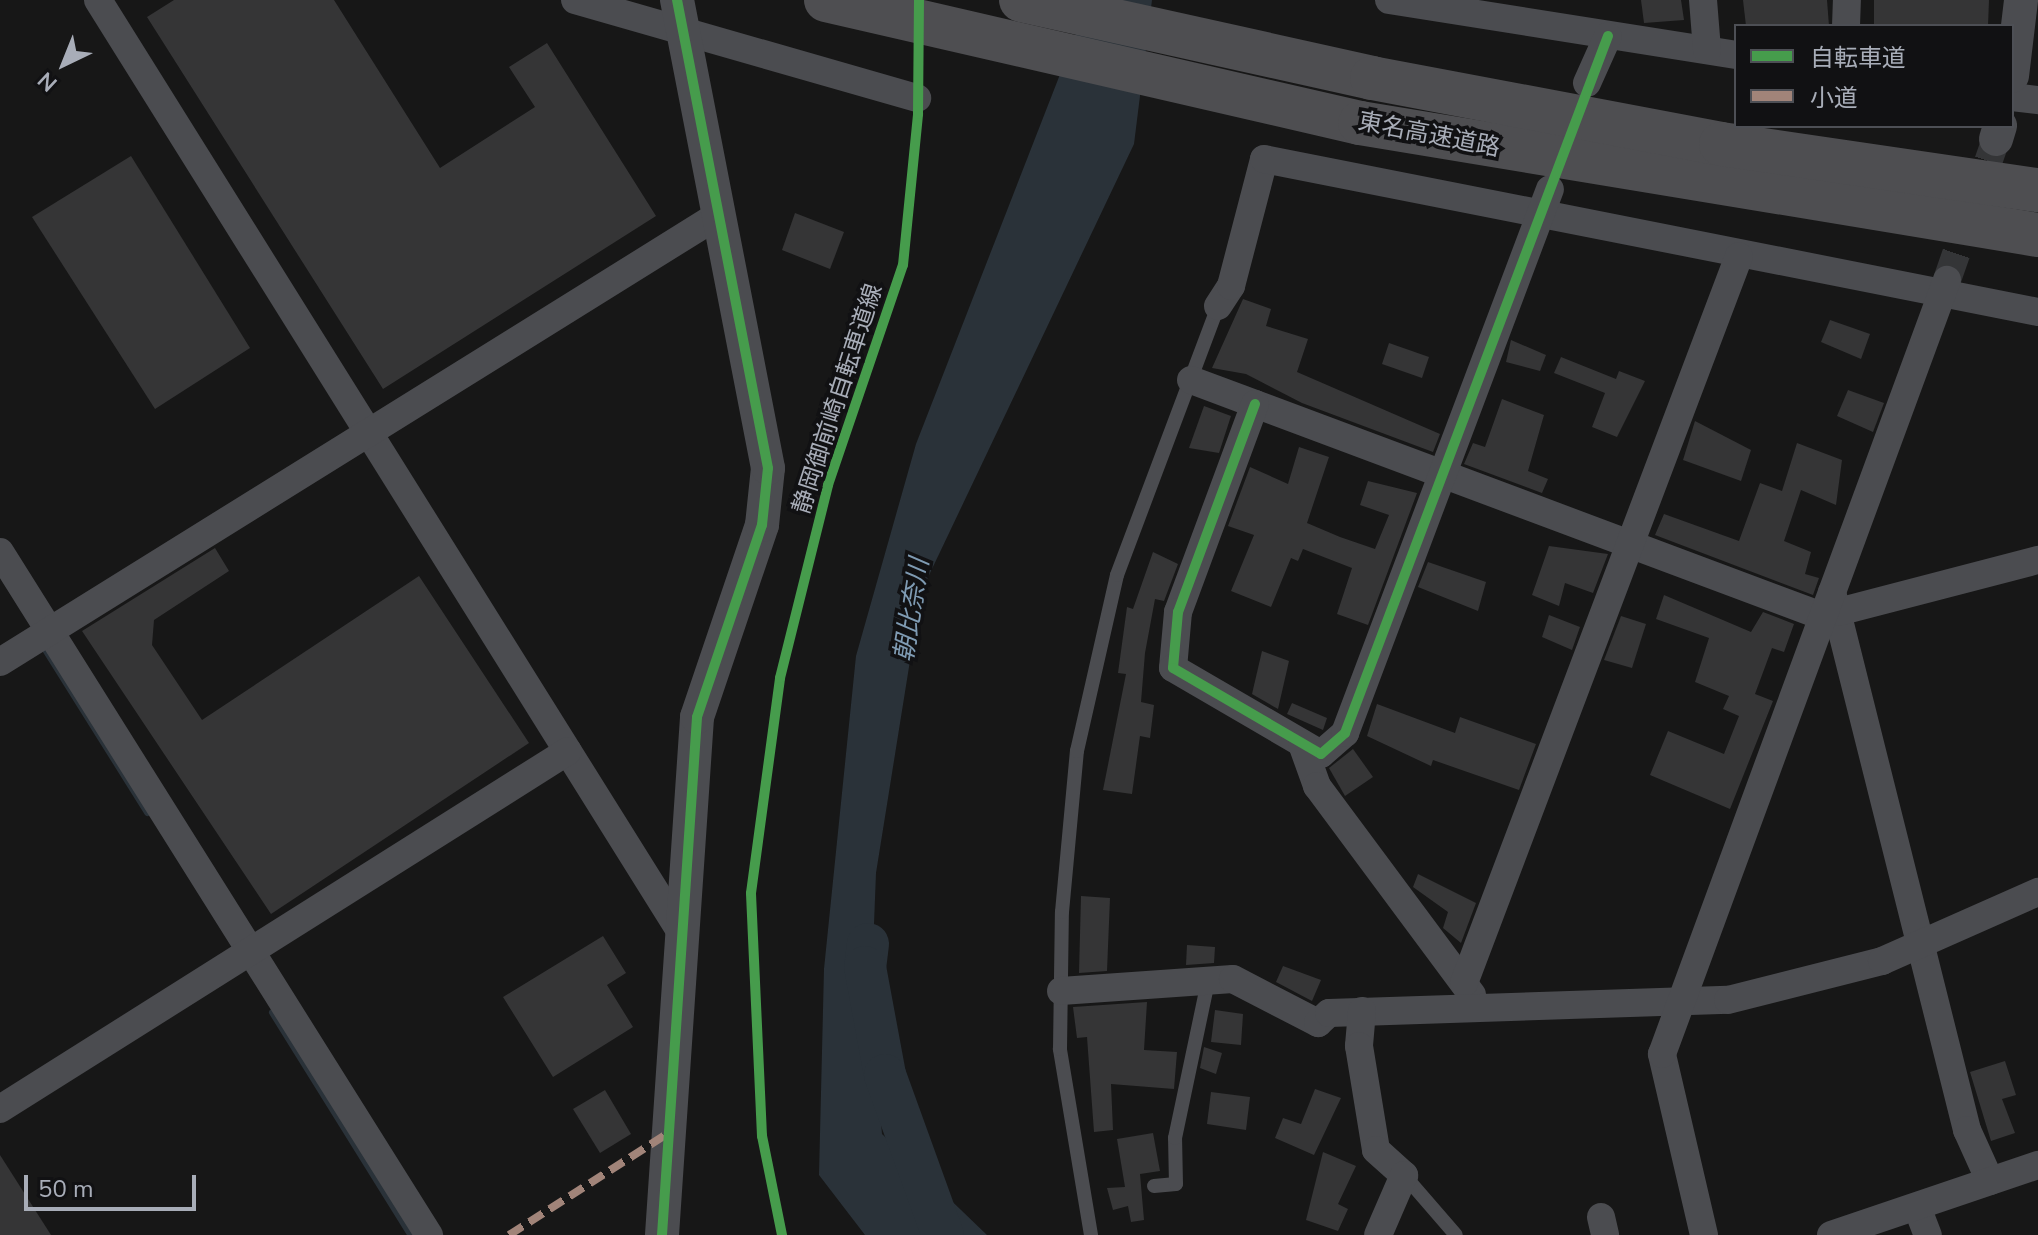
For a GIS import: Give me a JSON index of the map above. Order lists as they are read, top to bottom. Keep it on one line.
{"streets":{"highway":["東名高速道路"],"cycle path":["静岡御前崎自転車道線"]},"water":["朝比奈川"],"legend":["自転車道","小道"],"scale_bar":"50 m","north":"bottom left"}
